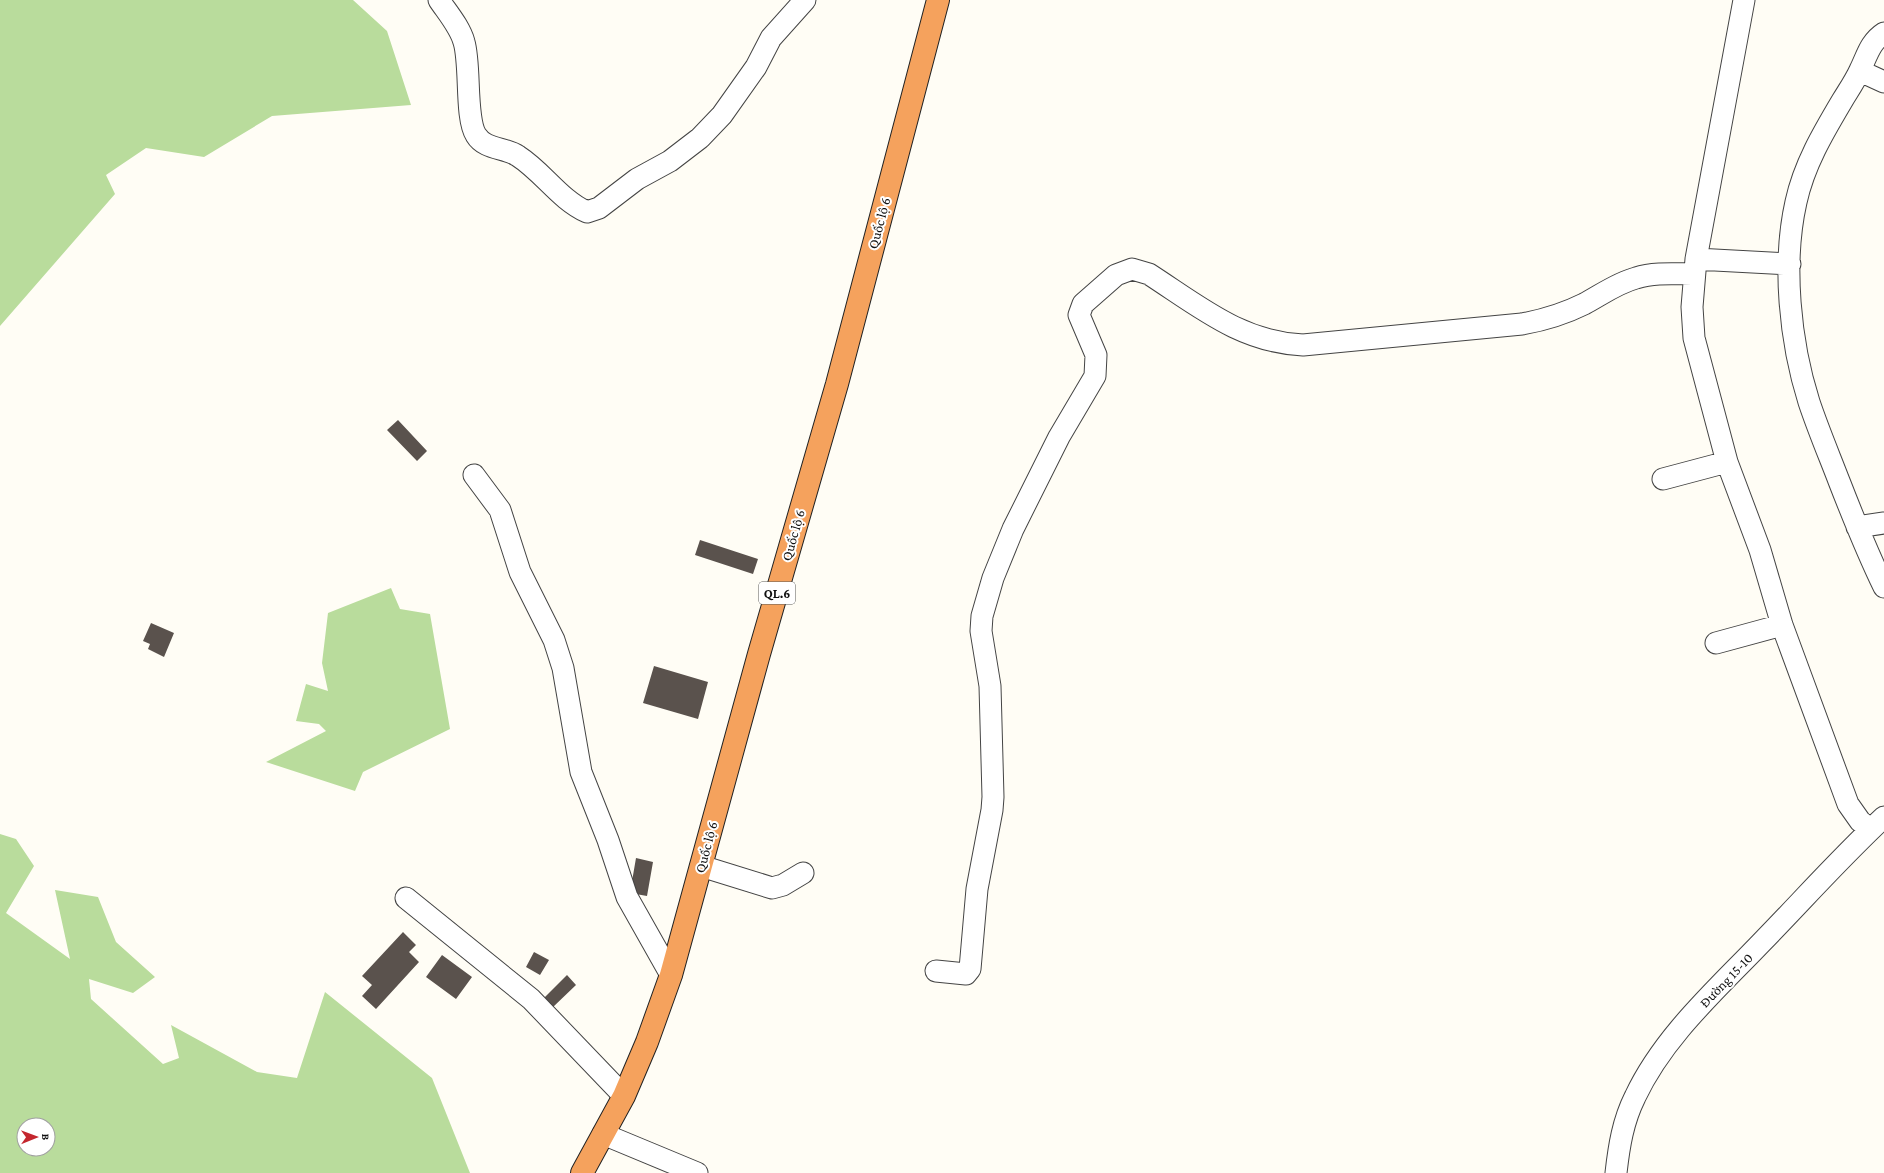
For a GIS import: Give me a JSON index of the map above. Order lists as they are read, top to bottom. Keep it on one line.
{"streets":{"highway":["Quốc lộ 6","QL.6"],"street":["Đường 15-10"]},"north":"right"}
